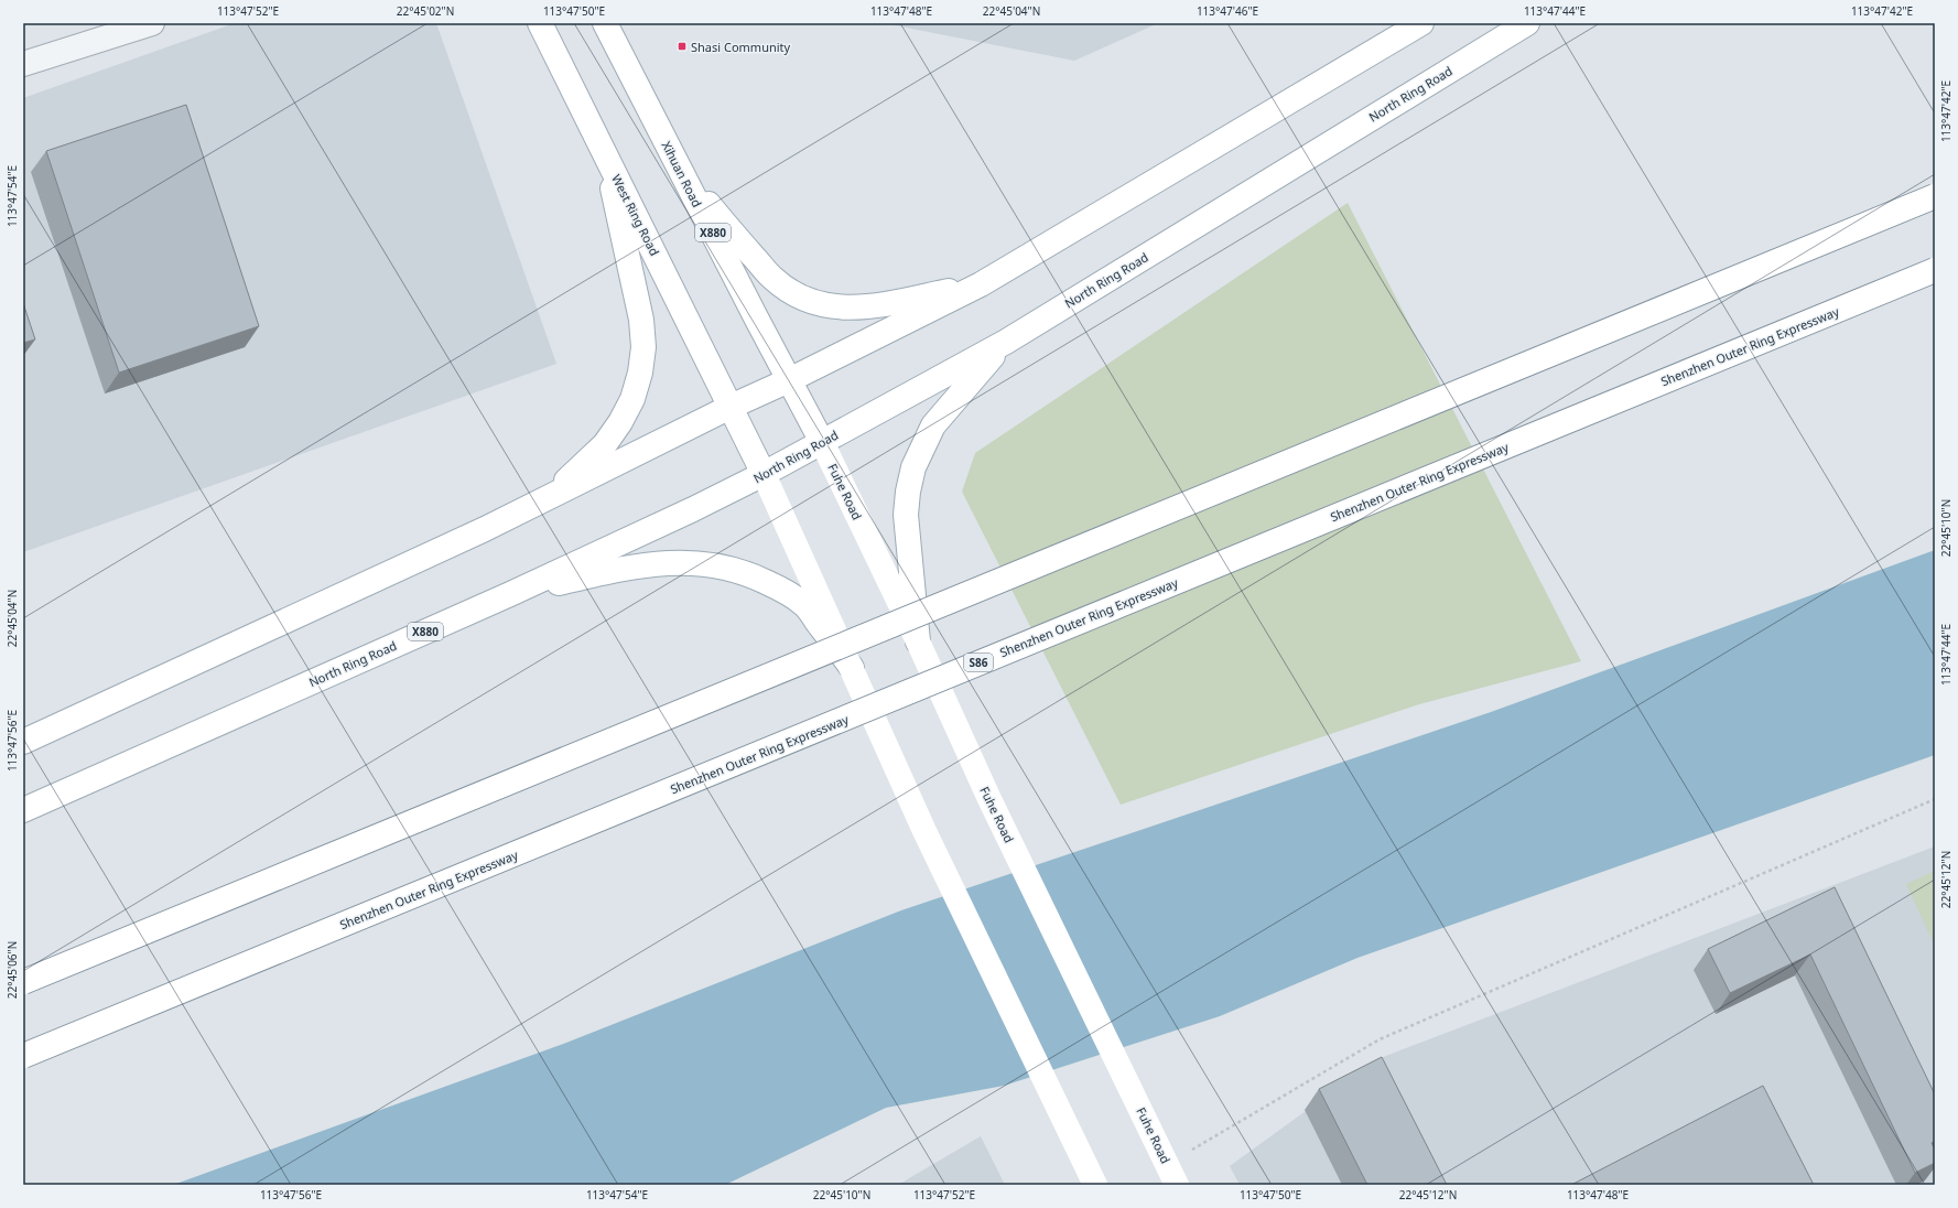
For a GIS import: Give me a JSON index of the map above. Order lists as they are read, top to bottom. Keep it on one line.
{"streets":{"main road":["North Ring Road","Xihuan Road","West Ring Road","X880","Shenzhen Outer Ring Expressway","Fuhe Road","S86"]},"crossings":[["North Ring Road","Xihuan Road"],["North Ring Road","West Ring Road"],["North Ring Road","Fuhe Road"],["Xihuan Road","Fuhe Road"]],"places":{"transit":["Shasi Community"]},"coordinates":["113°47'52\"E","22°45'02\"N","113°47'50\"E","113°47'48\"E","22°45'04\"N","113°47'46\"E","113°47'44\"E","113°47'42\"E","113°47'54\"E","22°45'10\"N","113°47'56\"E","22°45'12\"N","22°45'06\"N"]}
